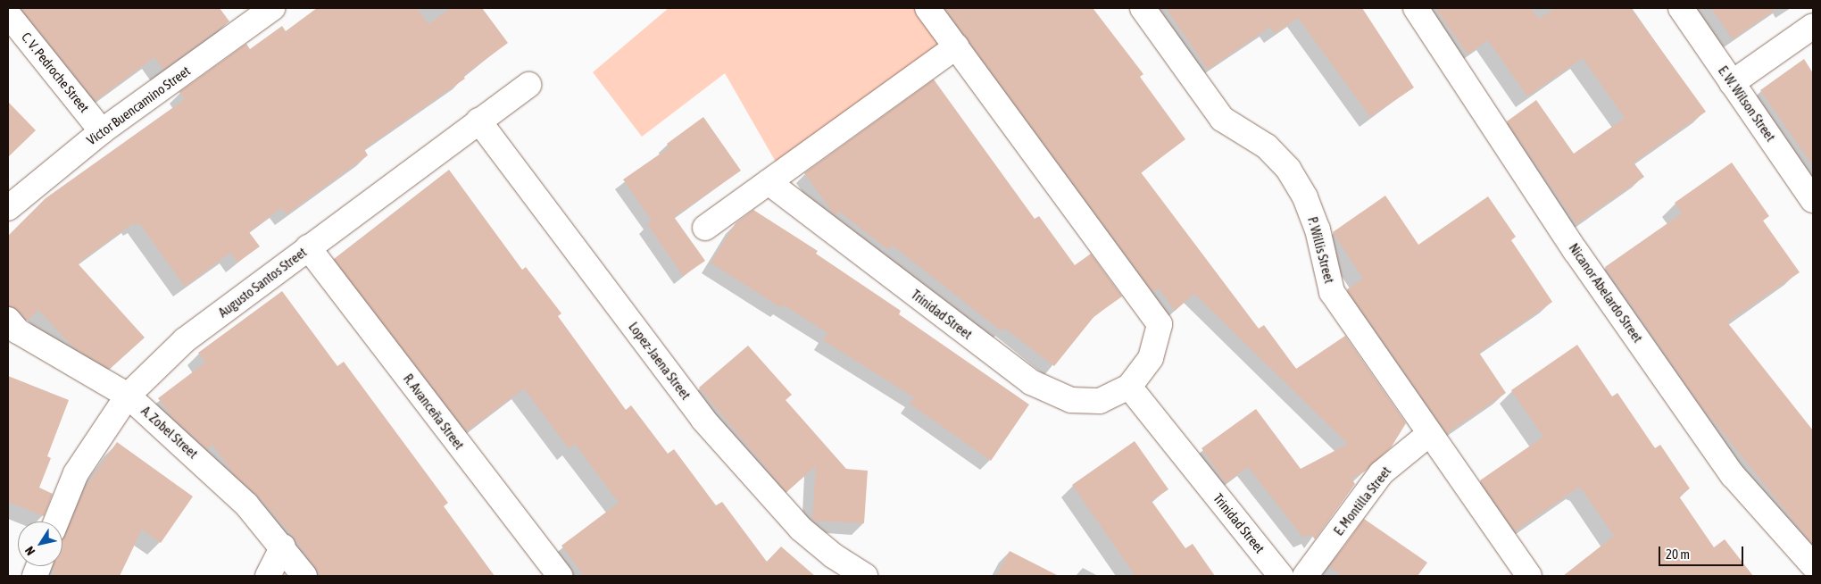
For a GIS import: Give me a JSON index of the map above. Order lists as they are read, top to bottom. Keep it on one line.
{"streets":{"street":["C. V. Pedroche Street","E. W. Wilson Street","Victor Buencamino Street","P. Willis Street","Augusto Santos Street","Nicanor Abelardo Street","Trinidad Street","Lopez-Jaena Street","R. Avanceña Street","A. Zobel Street","E. Montilla Street"]},"crossings":[["C. V. Pedroche Street","Victor Buencamino Street"],["P. Willis Street","E. Montilla Street"],["Augusto Santos Street","Lopez-Jaena Street"],["Augusto Santos Street","R. Avanceña Street"],["Augusto Santos Street","A. Zobel Street"]],"scale_bar":"20 m","north":"bottom left"}
